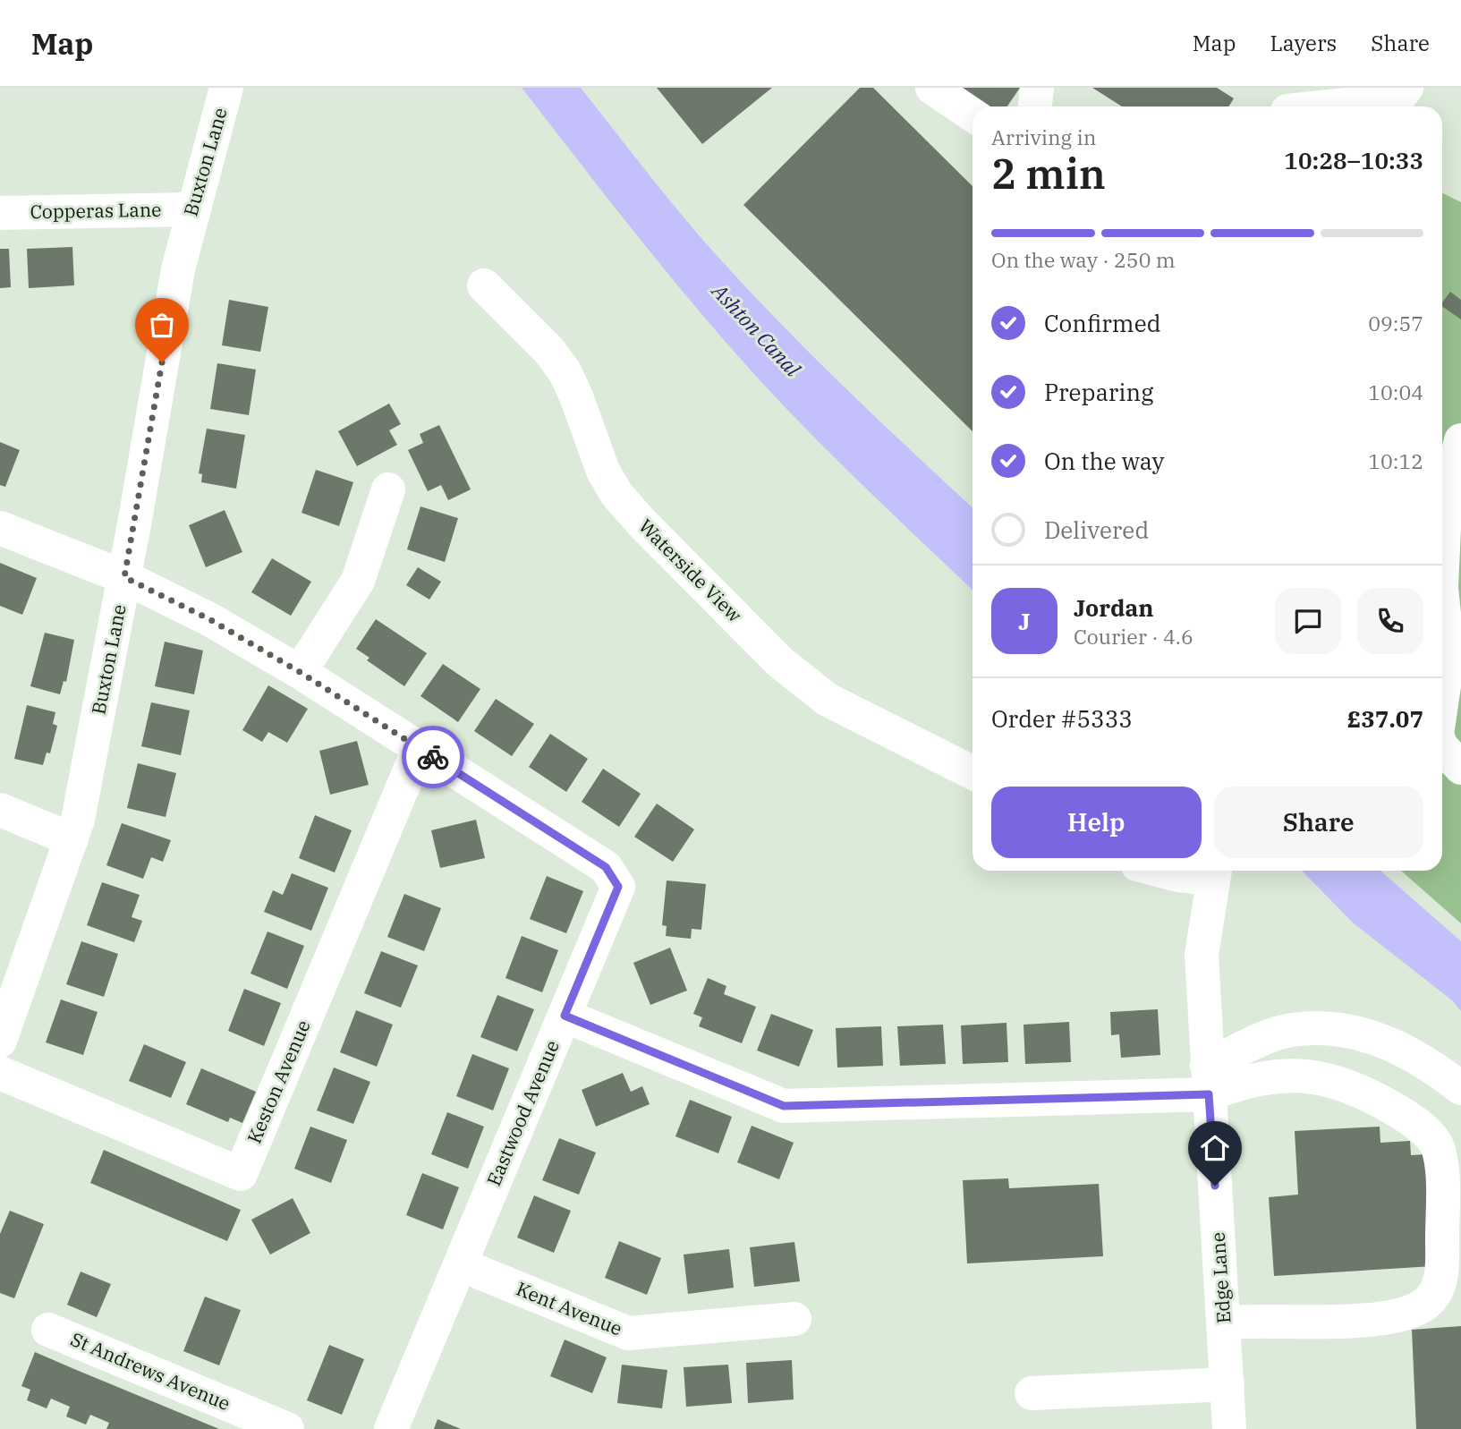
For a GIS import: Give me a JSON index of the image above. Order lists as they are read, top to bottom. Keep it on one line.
{"streets":{"street":["Buxton Lane","Copperas Lane","Waterside View","Keston Avenue","Eastwood Avenue","Edge Lane","Kent Avenue","St Andrews Avenue"]},"crossings":[["Buxton Lane","Copperas Lane"],["Buxton Lane","Eastwood Avenue"],["Keston Avenue","Eastwood Avenue"],["Eastwood Avenue","Kent Avenue"]],"water":["Ashton Canal"],"page":{"header":"Map","nav":["Map","Layers","Share"],"heading":["2 min","Arriving in","10:28–10:33"],"panel":["Jordan","Courier · 4.6","Order #5333","£37.07"],"bar":"On the way · 250 m","list":[["Confirmed","09:57"],["Preparing","10:04"],["On the way","10:12"],"Delivered"],"round":"J","buttons":["Help","Share"]}}
